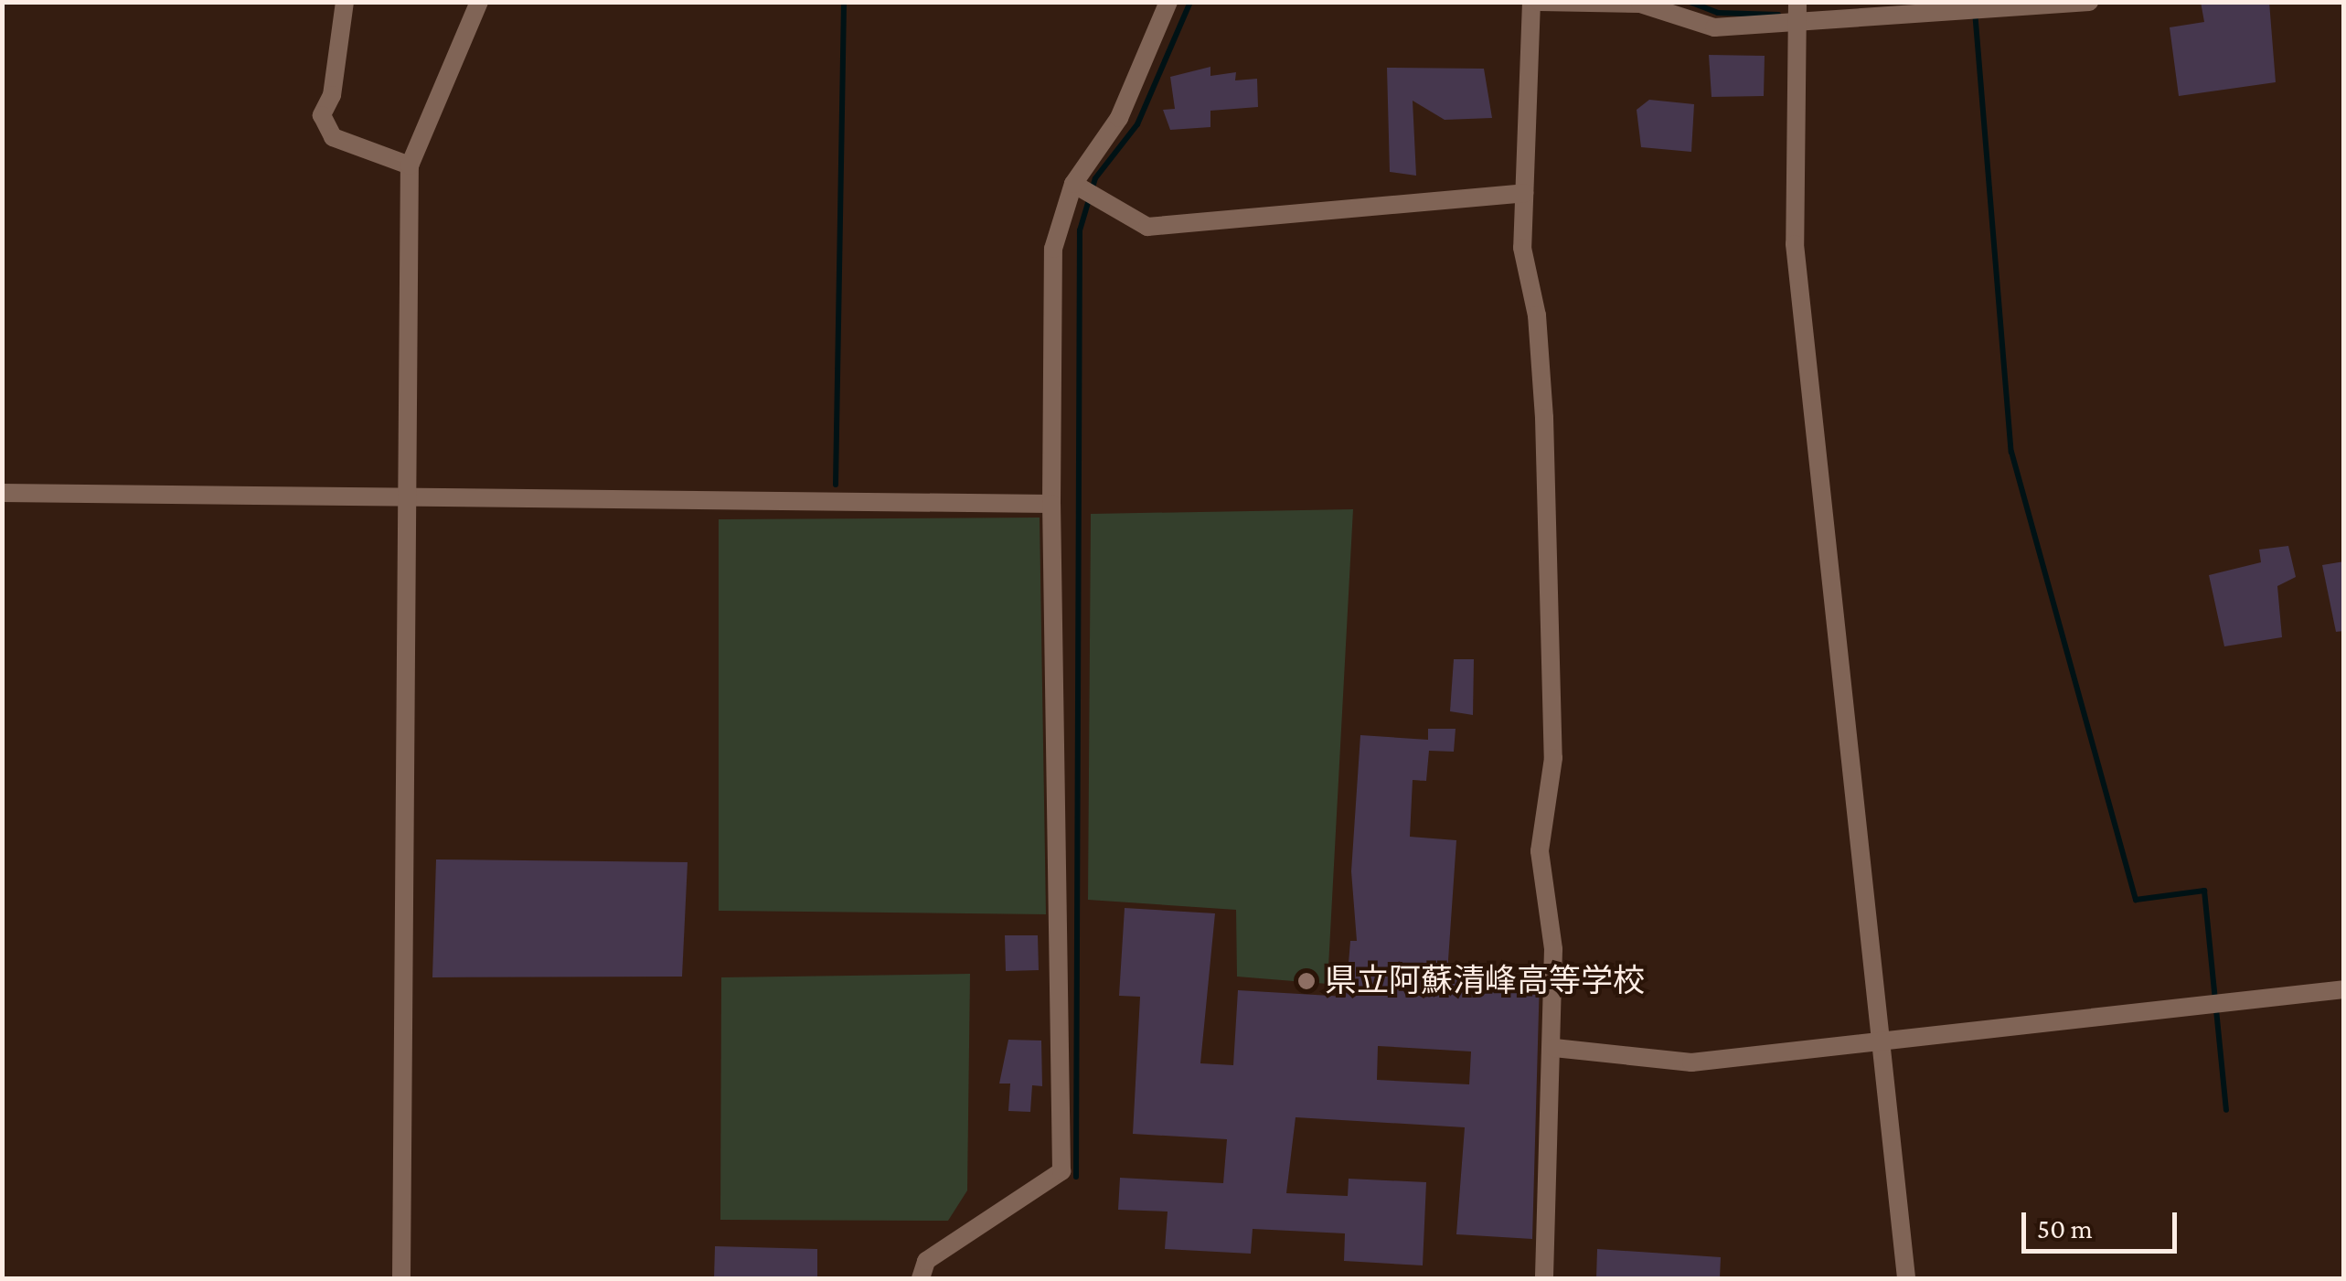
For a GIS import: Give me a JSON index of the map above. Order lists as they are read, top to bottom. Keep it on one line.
{"places":["県立阿蘇清峰高等学校"],"scale_bar":"50 m"}
